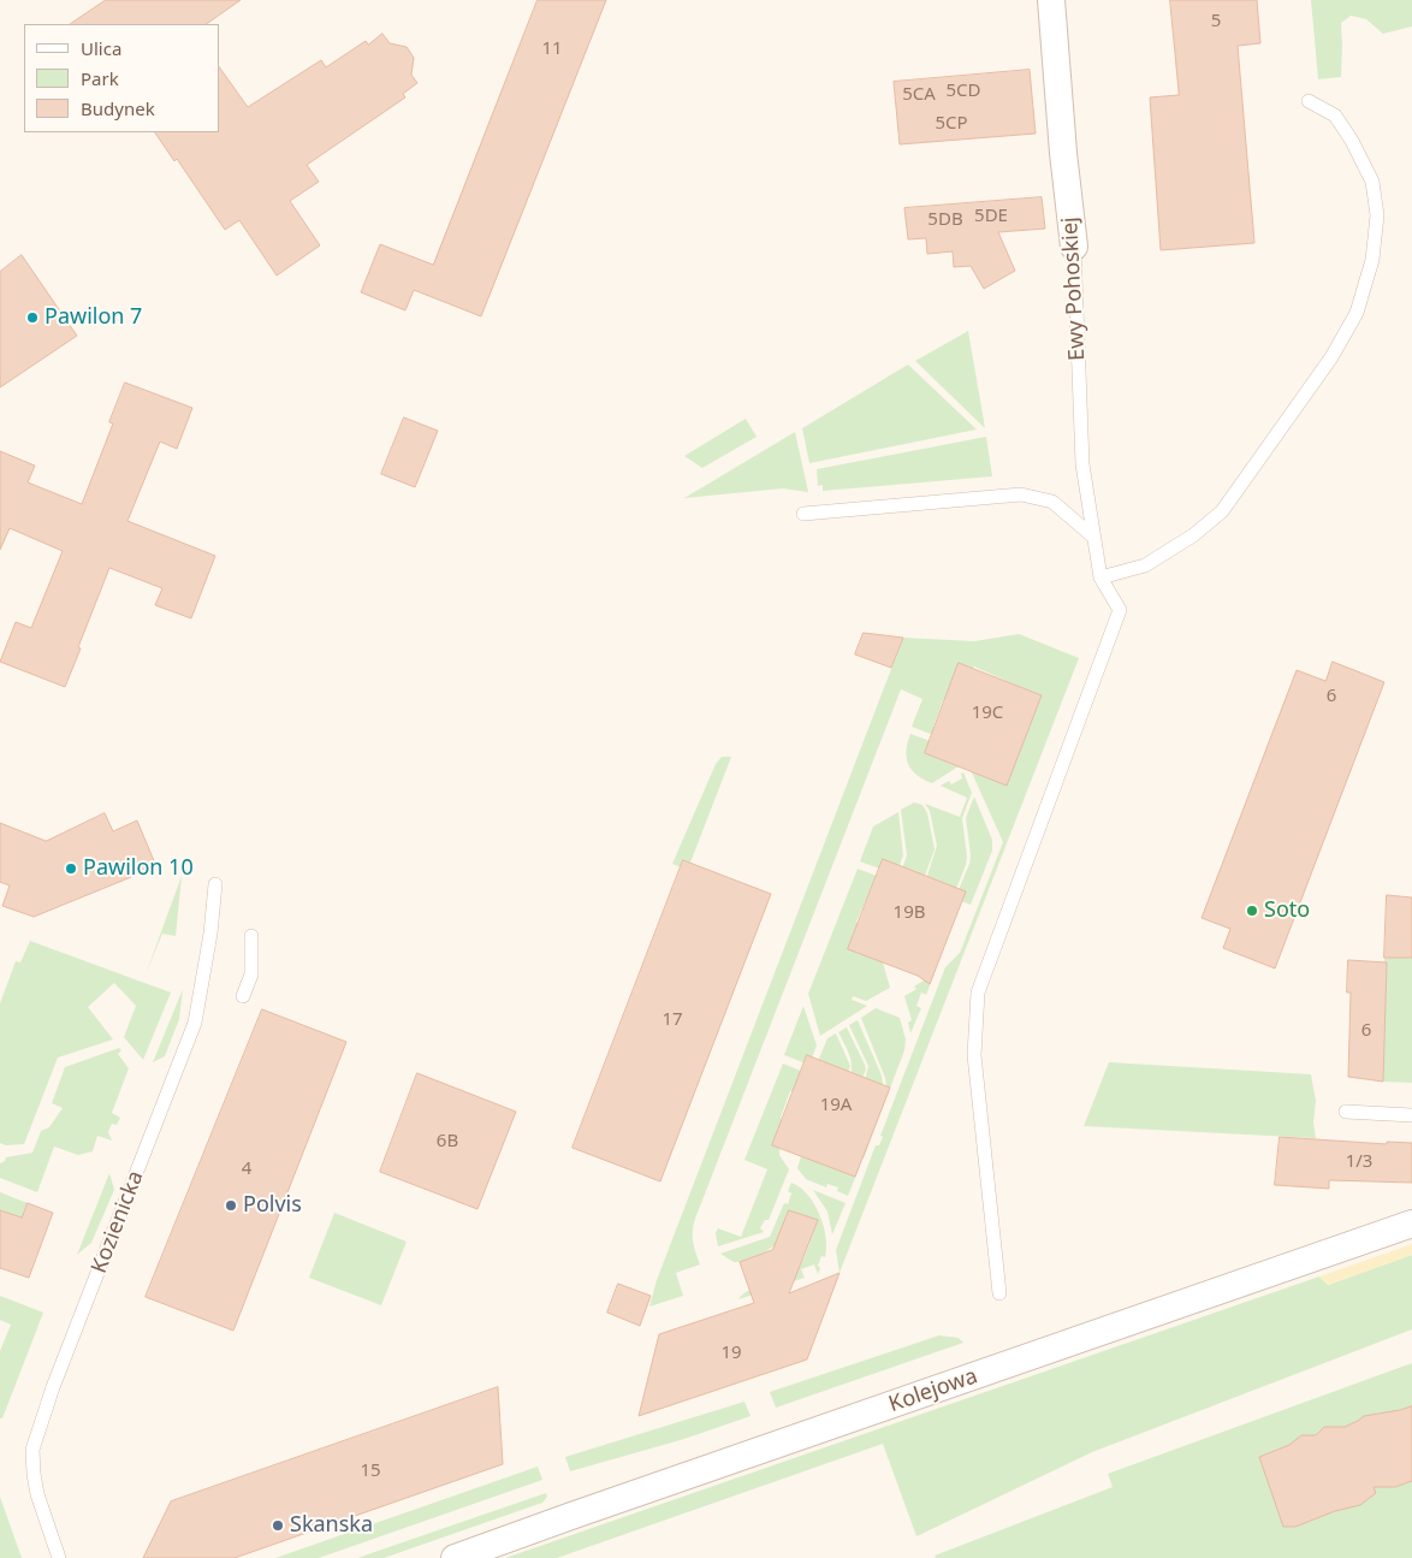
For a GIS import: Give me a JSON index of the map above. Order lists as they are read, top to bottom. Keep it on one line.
{"streets":{"street":["Ewy Pohoskiej","Kolejowa"],"lane":["Kozienicka"]},"places":["Pawilon 7","Pawilon 10","Soto","Polvis","Skanska"],"house_numbers":["5","11","5CD","5CA","5CP","5DE","5DB","6","19C","19B","17","6","19A","6B","1/3","4","19","15"],"legend":["Ulica","Park","Budynek"]}
